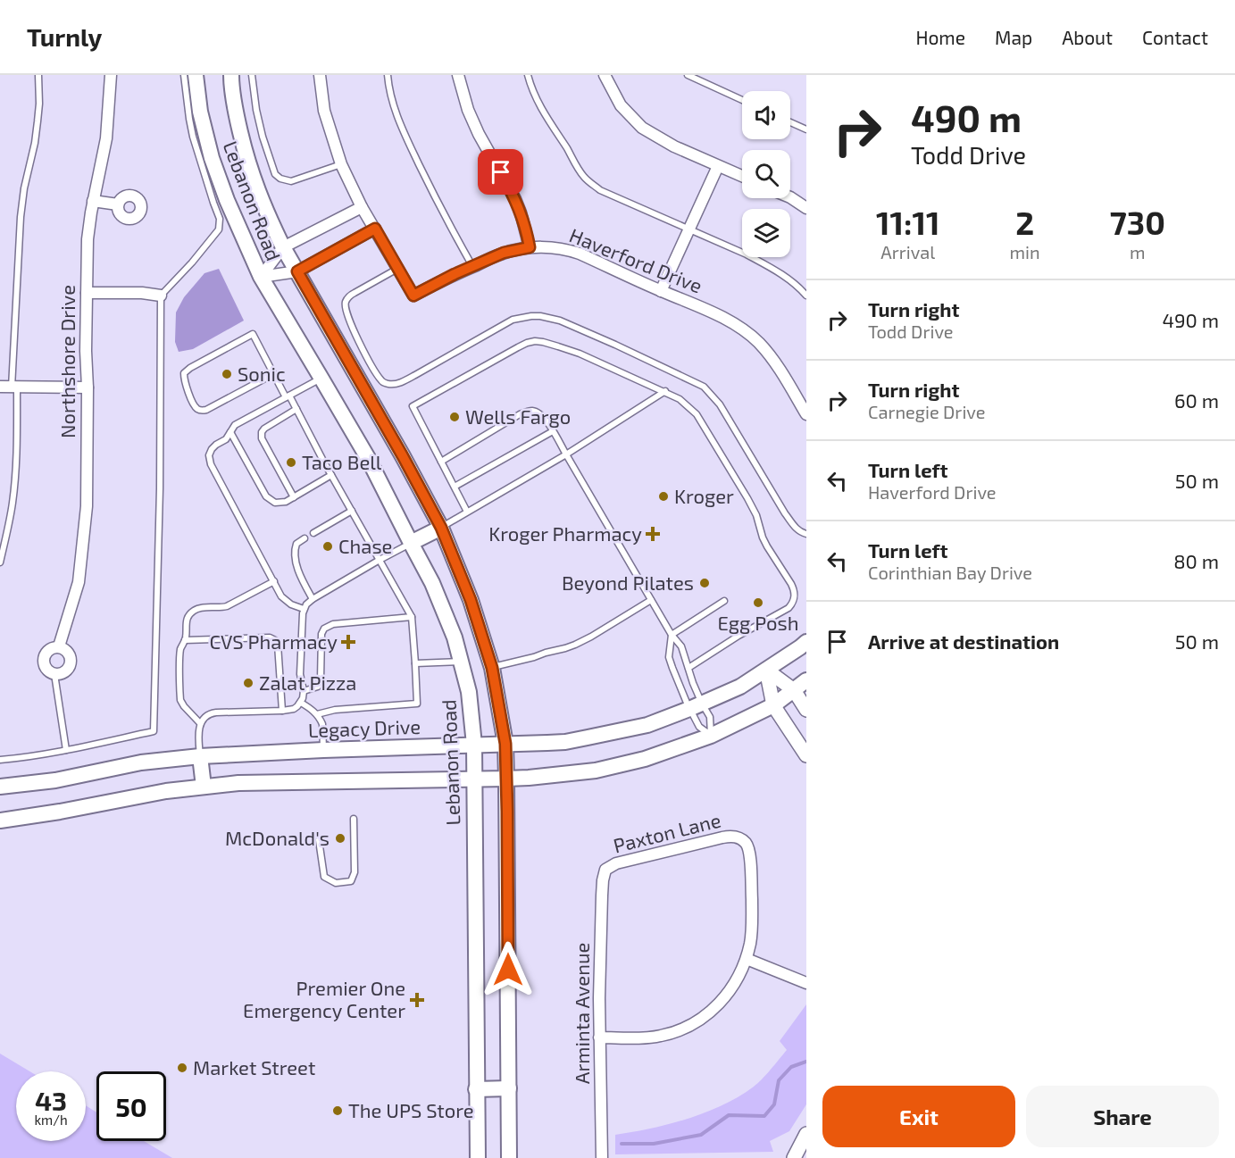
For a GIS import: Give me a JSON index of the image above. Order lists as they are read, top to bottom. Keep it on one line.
{"streets":{"main road":["Lebanon Road","Legacy Drive"],"street":["Haverford Drive","Northshore Drive","Paxton Lane","Arminta Avenue"]},"crossings":[["Lebanon Road","Legacy Drive"],["Paxton Lane","Arminta Avenue"]],"places":{"other":["Sonic","Wells Fargo","Taco Bell","Kroger","Chase","Beyond Pilates","Egg Posh","Zalat Pizza","McDonald's","Market Street","The UPS Store"],"health":["Kroger Pharmacy","CVS Pharmacy","Premier One Emergency Center"]},"page":{"header":"Turnly","nav":["Home","Map","About","Contact"],"turn":["490 m","Todd Drive"],"eta":["11:11","Arrival","2","min","730","m"],"list":[{"name":"Turn right","note":"Todd Drive","value":"490 m"},{"name":"Turn right","note":"Carnegie Drive","value":"60 m"},{"name":"Turn left","note":"Haverford Drive","value":"50 m"},{"name":"Turn left","note":"Corinthian Bay Drive","value":"80 m"},{"name":"Arrive at destination","value":"50 m"}],"speed":"43 km/h","limit":"50","buttons":["Exit","Share"]}}
